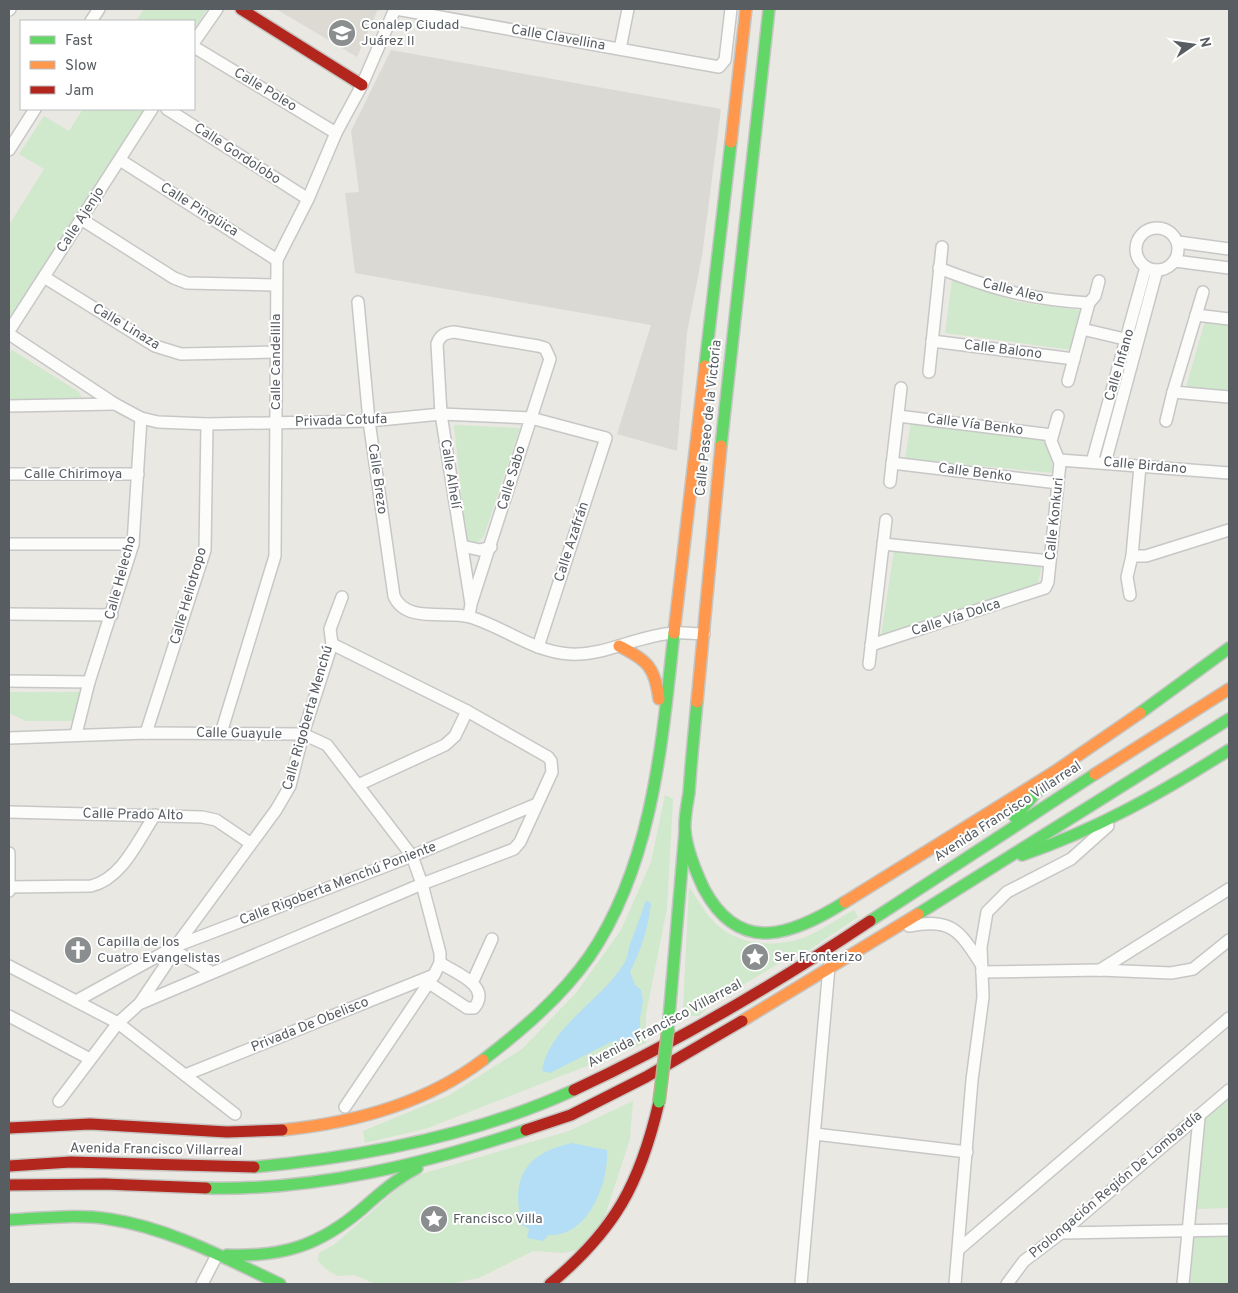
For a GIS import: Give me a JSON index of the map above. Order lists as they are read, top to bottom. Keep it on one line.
{"streets":{"main road":["Calle Paseo de la Victoria","Avenida Francisco Villarreal"],"street":["Calle Clavellina","Calle Poleo","Calle Gordolobo","Calle Pingüica","Calle Ajenjo","Calle Aleo","Calle Linaza","Calle Balono","Calle Candelilla","Calle Infano","Privada Cotufa","Calle Vía Benko","Calle Birdano","Calle Benko","Calle Chirimoya","Calle Alhelí","Calle Sabo","Calle Brezo","Calle Konkuri","Calle Azafrán","Calle Helecho","Calle Heliotropo","Calle Vía Dolca","Calle Rigoberta Menchú","Calle Guayule","Calle Prado Alto","Calle Rigoberta Menchú Poniente","Privada De Obelisco","Prolongación Región De Lombardía"]},"crossings":[["Calle Clavellina","Calle Candelilla"],["Calle Poleo","Calle Candelilla"],["Calle Gordolobo","Calle Candelilla"],["Calle Pingüica","Calle Ajenjo"],["Calle Pingüica","Calle Candelilla"],["Calle Ajenjo","Calle Linaza"],["Calle Ajenjo","Privada Cotufa"],["Calle Linaza","Calle Candelilla"],["Calle Candelilla","Privada Cotufa"],["Calle Candelilla","Calle Guayule"],["Calle Infano","Calle Birdano"],["Privada Cotufa","Calle Alhelí"],["Privada Cotufa","Calle Sabo"],["Privada Cotufa","Calle Brezo"],["Privada Cotufa","Calle Azafrán"],["Privada Cotufa","Calle Helecho"],["Privada Cotufa","Calle Heliotropo"],["Calle Vía Benko","Calle Konkuri"],["Calle Birdano","Calle Konkuri"],["Calle Benko","Calle Konkuri"],["Calle Chirimoya","Calle Helecho"],["Calle Alhelí","Calle Sabo"],["Calle Sabo","Calle Brezo"],["Calle Konkuri","Calle Vía Dolca"],["Calle Helecho","Calle Guayule"],["Calle Heliotropo","Calle Guayule"],["Calle Rigoberta Menchú","Calle Guayule"],["Calle Rigoberta Menchú","Calle Prado Alto"],["Calle Rigoberta Menchú","Calle Rigoberta Menchú Poniente"],["Calle Guayule","Calle Rigoberta Menchú Poniente"]],"places":{"school or university":["Conalep Ciudad Juárez II"],"church":["Capilla de los Cuatro Evangelistas"],"place":["Ser Fronterizo","Francisco Villa"]},"legend":["Fast","Slow","Jam"],"north":"right"}
